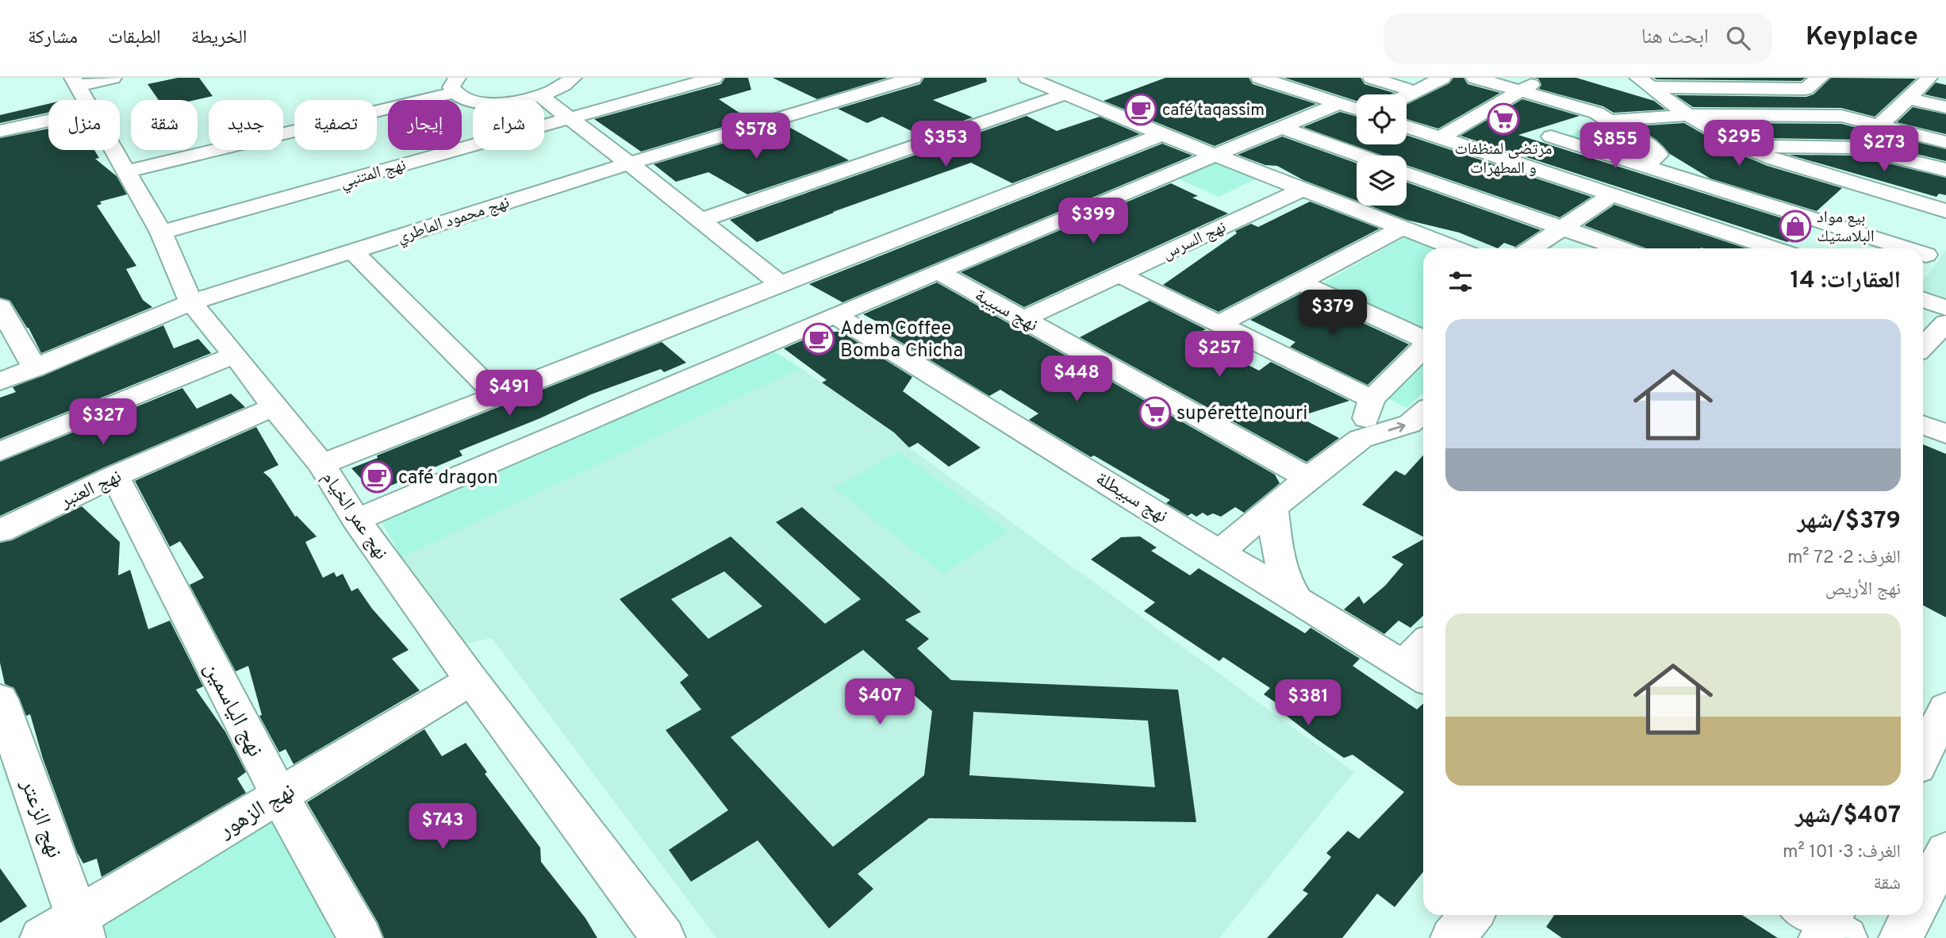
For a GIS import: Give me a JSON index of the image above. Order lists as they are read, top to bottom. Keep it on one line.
{"streets":{"street":["نهج المتنبي","نهج محمود الماطري","نهج السرس","نهج سبيبة","نهج العنبر","نهج سبيطلة","نهج عمر الخيام","نهج الياسمين","نهج الزهور","نهج الزعتر"]},"crossings":[["نهج المتنبي","نهج عمر الخيام"],["نهج محمود الماطري","نهج عمر الخيام"],["نهج السرس","نهج سبيبة"],["نهج العنبر","نهج عمر الخيام"],["نهج العنبر","نهج الياسمين"],["نهج عمر الخيام","نهج الزهور"],["نهج الياسمين","نهج الزهور"],["نهج الزهور","نهج الزعتر"]],"places":{"cafe":["café taqassim","Adem Coffee Bomba Chicha","café dragon"],"supermarket":["مرتضى لمنظفات و المطهرات","supérette nouri"],"shop":["بيع مواد البلاستيك"]},"page":{"header":"Keyplace","search":"ابحث هنا","nav":["الخريطة","الطبقات","مشاركة"],"chip":["شراء","إيجار","تصفية","جديد","شقة","منزل"],"price":["$578","$295","$353","$855","$273","$399","$379","$257","$448","$491","$327","$407","$381","$743"],"heading":"العقارات: 14","list":[{"name":"$379/شهر","note":"الغرف: 2 · 72 m² · نهج الأريص"},{"name":"$407/شهر","note":"الغرف: 3 · 101 m² · شقة"}]}}
